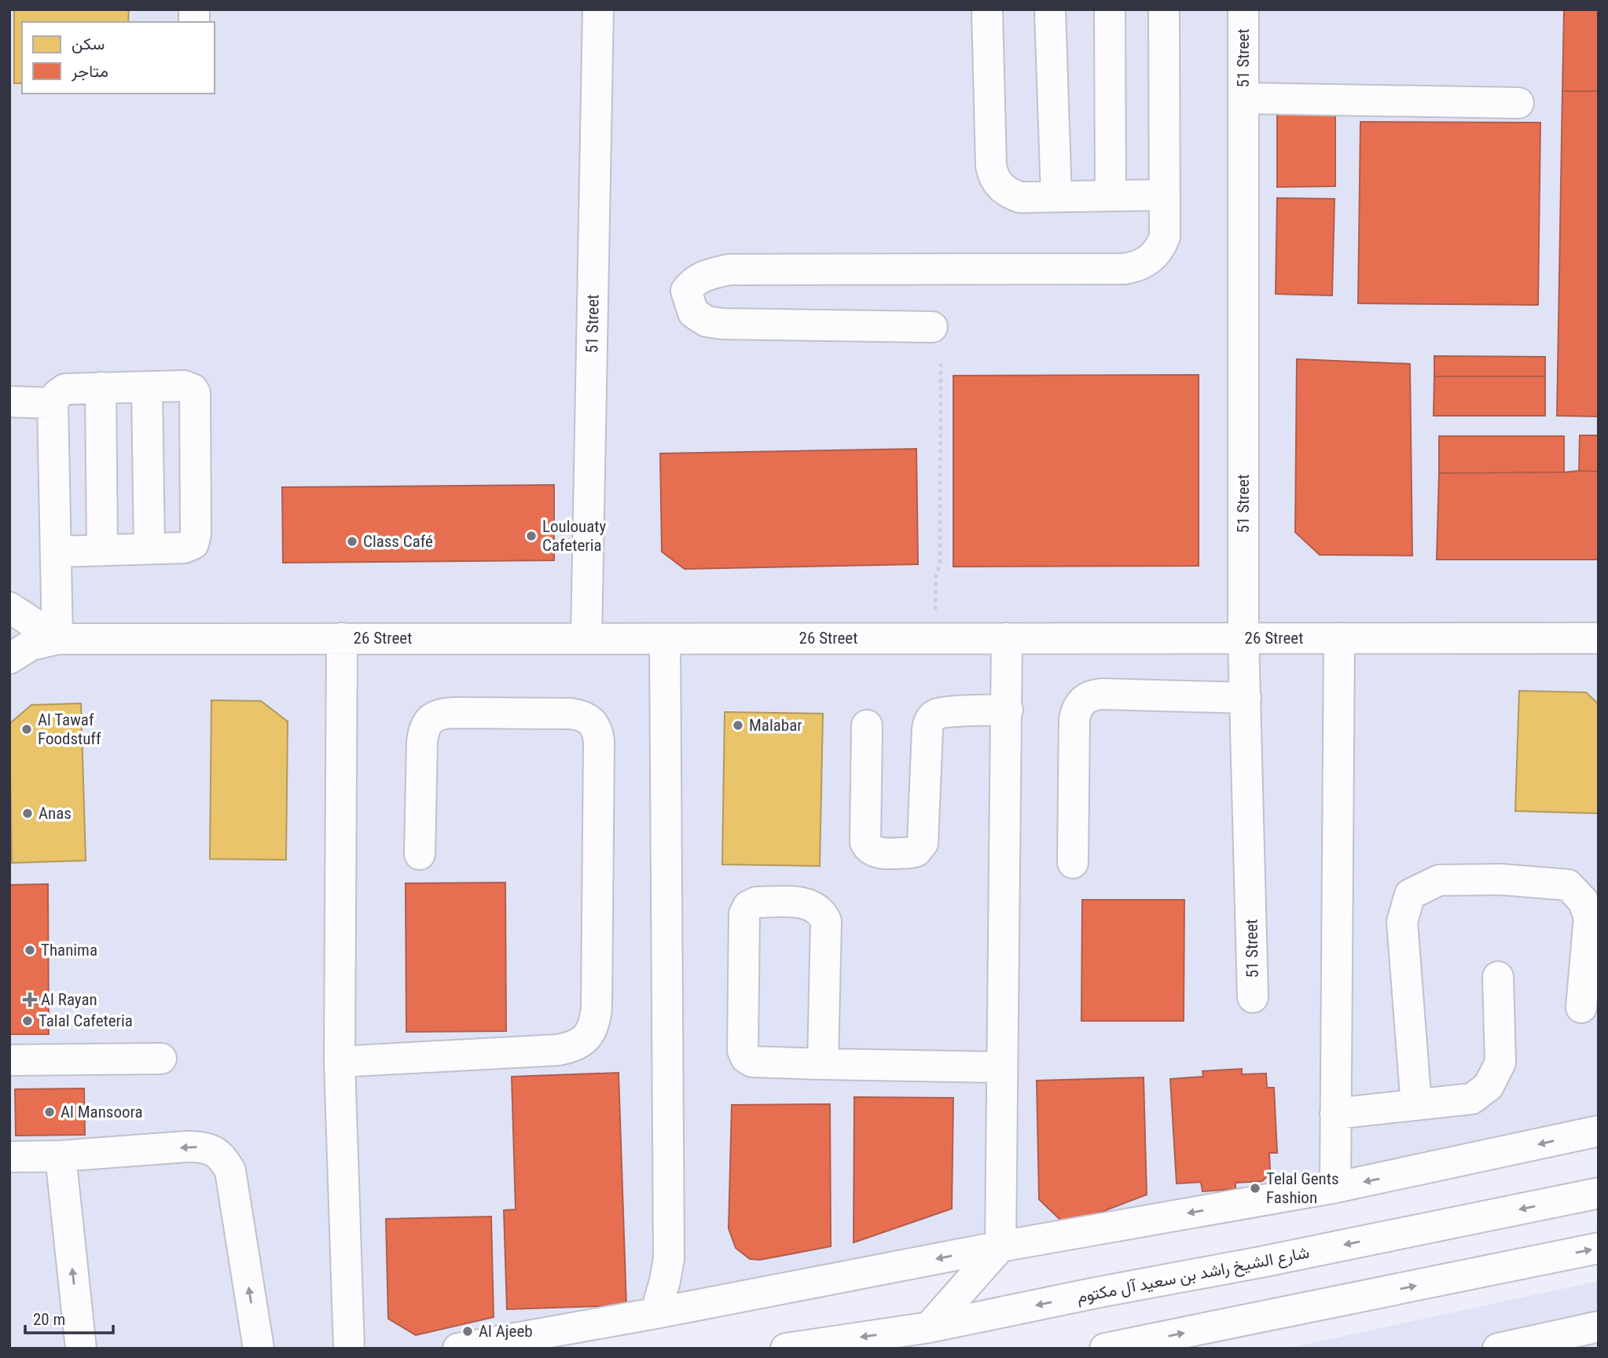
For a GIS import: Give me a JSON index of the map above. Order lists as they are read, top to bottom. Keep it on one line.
{"streets":{"street":["51 Street","26 Street","شارع الشيخ راشد بن سعيد آل مكتوم"]},"crossings":[["51 Street","26 Street"]],"places":{"other":["Loulouaty Cafeteria","Class Café","Malabar","Al Tawaf Foodstuff","Anas","Thanima","Talal Cafeteria","Al Mansoora","Telal Gents Fashion","Al Ajeeb"],"health":["Al Rayan"]},"legend":["سكن","متاجر"],"scale_bar":"20 m"}
